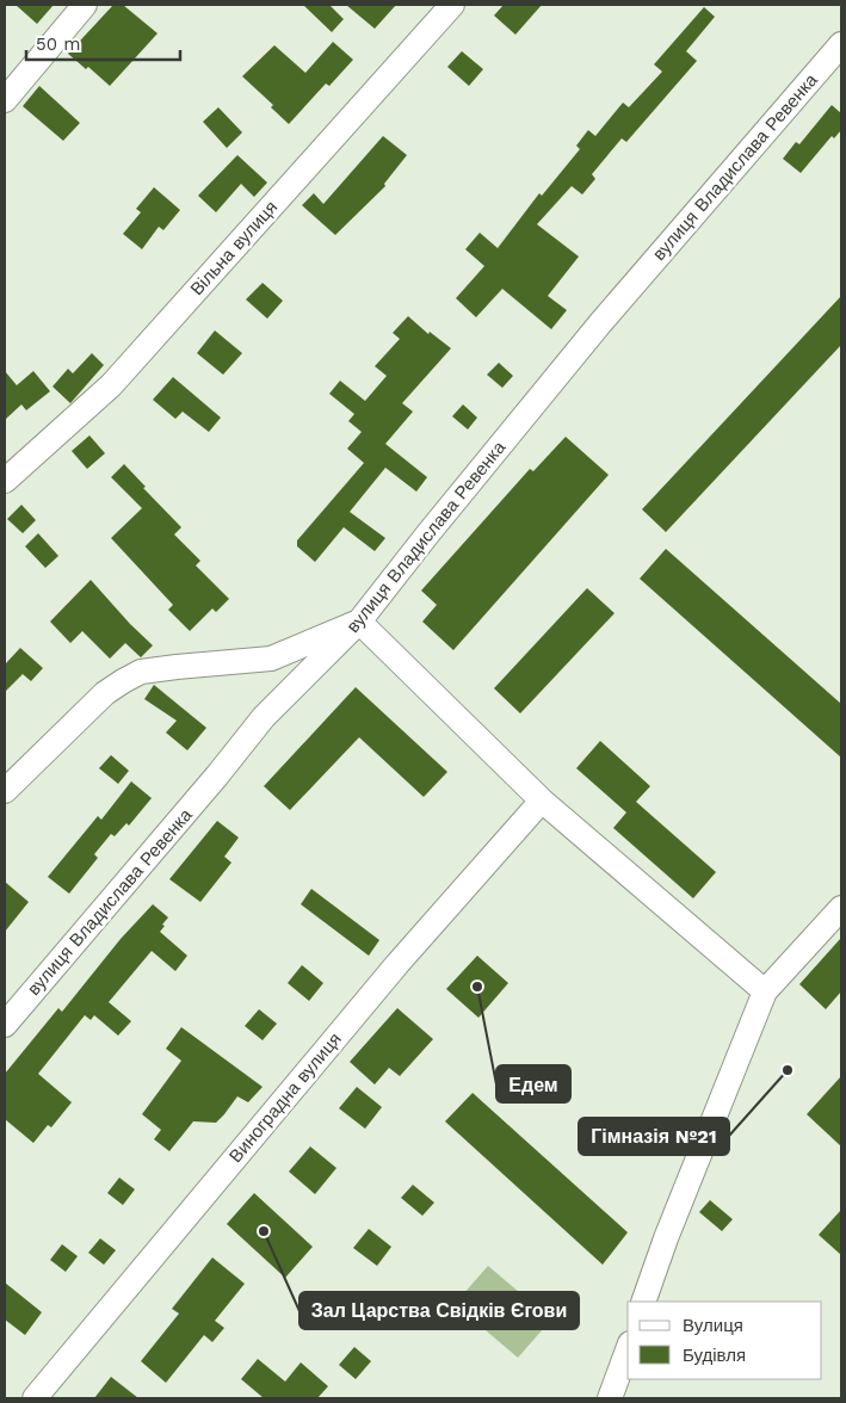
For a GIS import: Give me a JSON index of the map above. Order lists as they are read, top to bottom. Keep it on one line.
{"streets":{"street":["вулиця Владислава Ревенка","Вільна вулиця","Виноградна вулиця"]},"places":["Едем","Гімназія №21","Зал Царства Свідків Єгови"],"legend":["Вулиця","Будівля"],"scale_bar":"50 m"}
